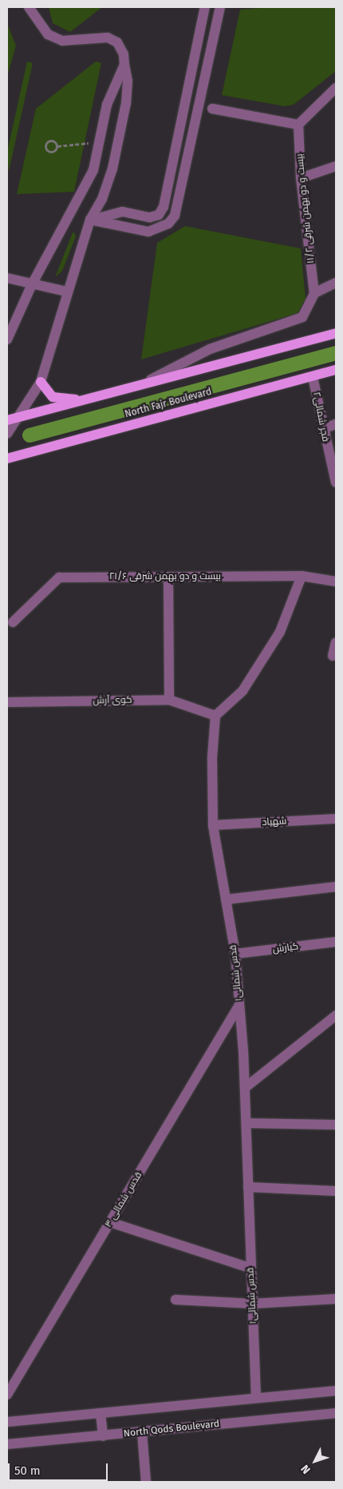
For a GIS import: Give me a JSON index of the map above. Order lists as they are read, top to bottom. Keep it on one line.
{"streets":{"main road":["North Fajr Boulevard"],"street":["بیست و دو بهمن شرقی ۱۱/۲","فجر شمالی۲","بیست و دو بهمن شرقی ۲۱/۶","کوی آرش","شهیاد","کیارش","قدس شمالی۱","قدس شمالی ۳","North Qods Boulevard"]},"crossings":[["North Fajr Boulevard","فجر شمالی۲"],["کوی آرش","قدس شمالی۱"],["شهیاد","قدس شمالی۱"],["کیارش","قدس شمالی۱"],["قدس شمالی۱","قدس شمالی ۳"]],"scale_bar":"50 m","north":"bottom left"}
